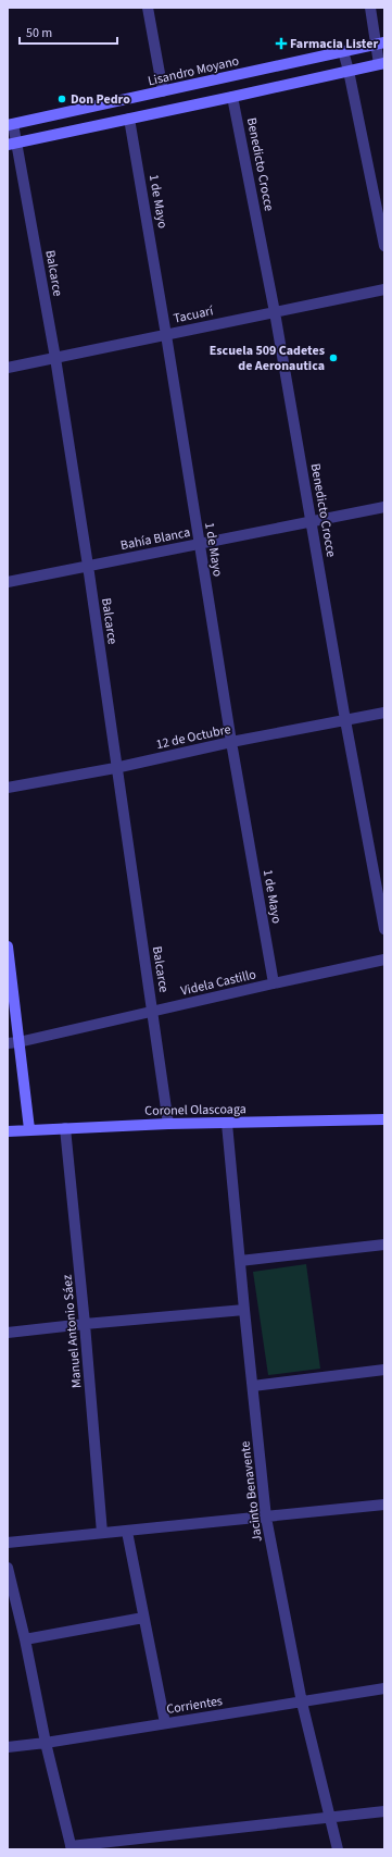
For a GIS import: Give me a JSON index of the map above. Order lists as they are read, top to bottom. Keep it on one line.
{"streets":{"main road":["Lisandro Moyano","Coronel Olascoaga"],"street":["Benedicto Crocce","1 de Mayo","Balcarce","Tacuarí","Bahía Blanca","12 de Octubre","Videla Castillo","Manuel Antonio Sáez","Jacinto Benavente","Corrientes"]},"crossings":[["Lisandro Moyano","Balcarce"],["Benedicto Crocce","Tacuarí"],["Benedicto Crocce","Bahía Blanca"],["Benedicto Crocce","12 de Octubre"],["1 de Mayo","Tacuarí"],["1 de Mayo","Bahía Blanca"],["1 de Mayo","12 de Octubre"],["1 de Mayo","Videla Castillo"],["Balcarce","Tacuarí"],["Balcarce","Bahía Blanca"],["Balcarce","12 de Octubre"],["Balcarce","Videla Castillo"],["Balcarce","Coronel Olascoaga"],["Coronel Olascoaga","Manuel Antonio Sáez"],["Coronel Olascoaga","Jacinto Benavente"],["Jacinto Benavente","Corrientes"]],"places":{"health":["Farmacia Lister"],"other":["Don Pedro","Escuela 509 Cadetes de Aeronautica"]},"scale_bar":"50 m"}
